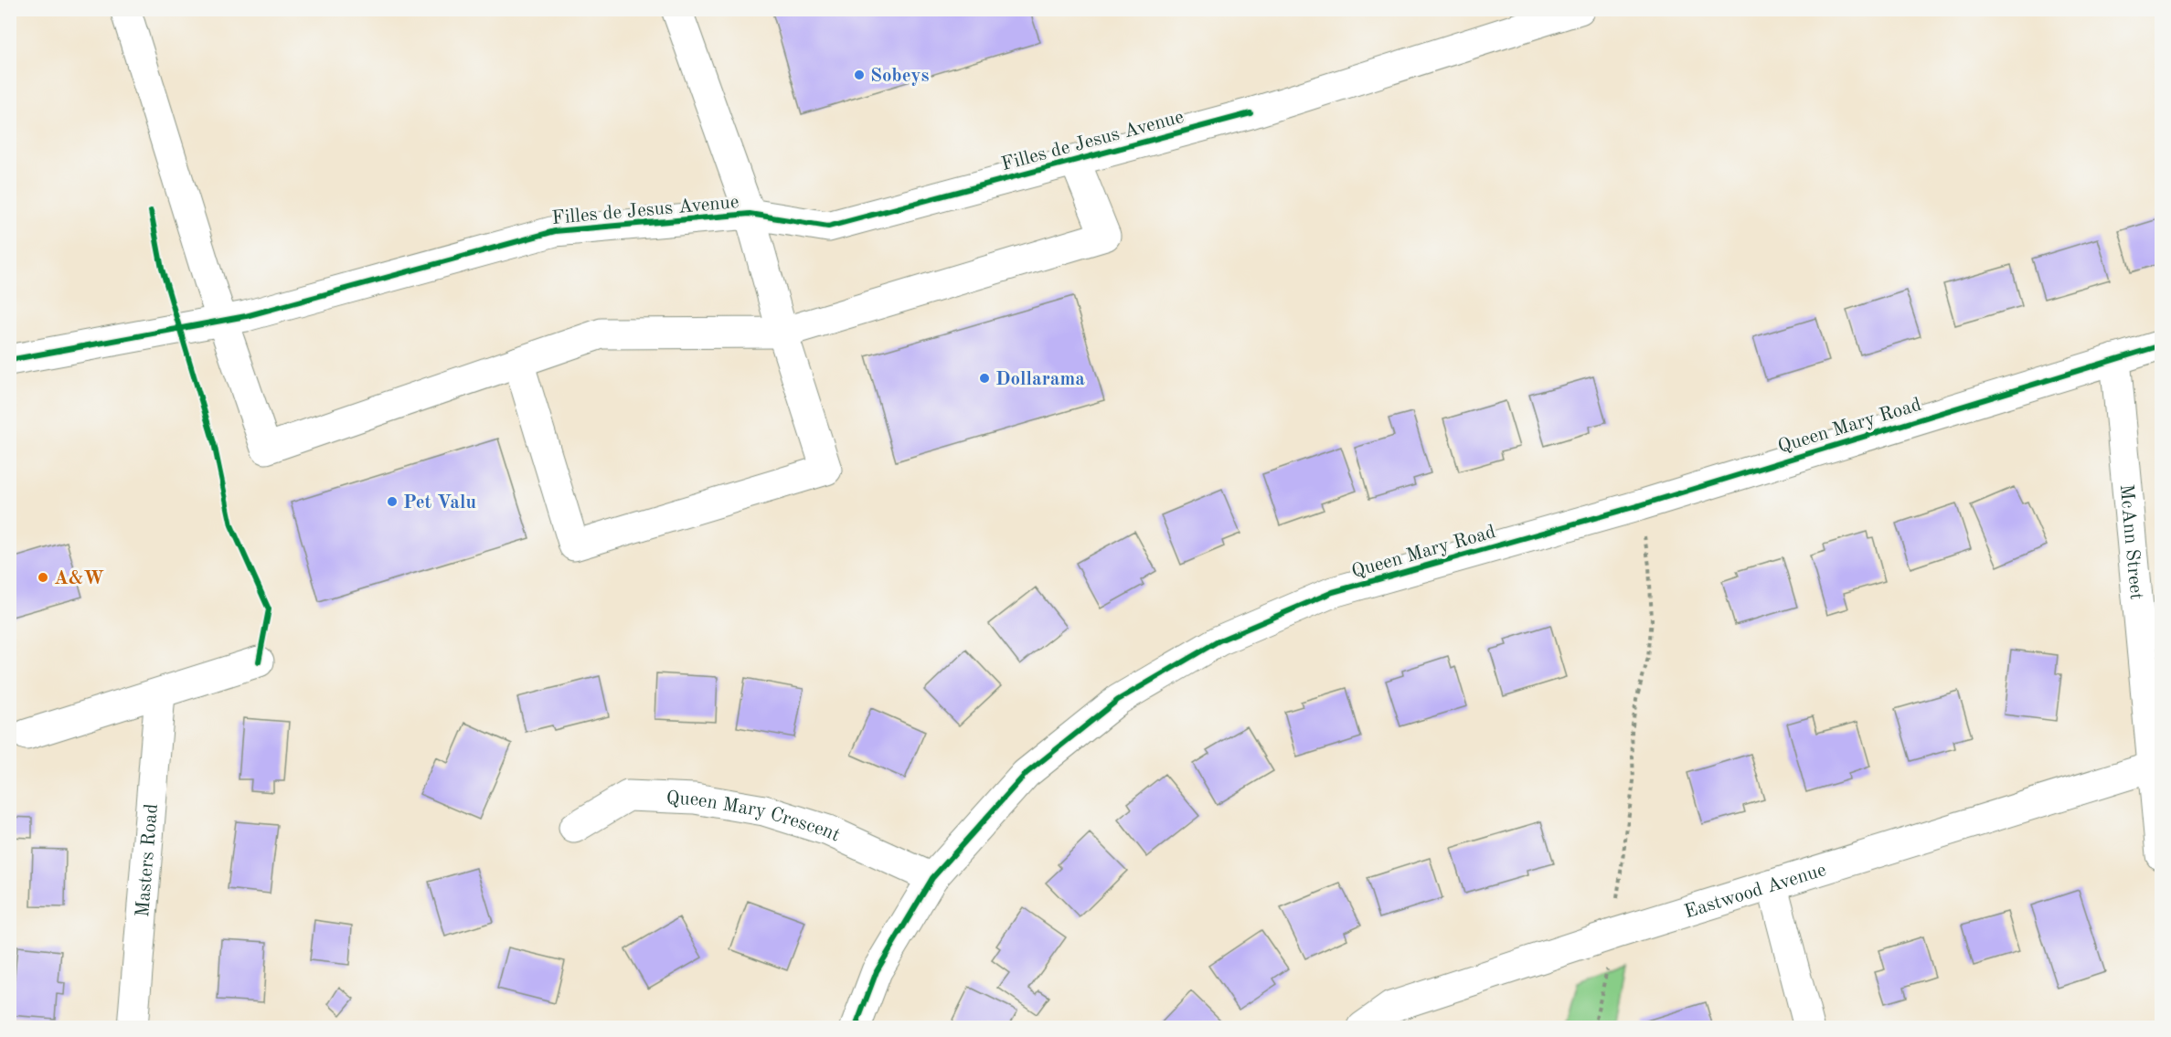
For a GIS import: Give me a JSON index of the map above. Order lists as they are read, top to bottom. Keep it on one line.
{"streets":{"street":["Filles de Jesus Avenue","Queen Mary Road","McAnn Street","Queen Mary Crescent","Masters Road","Eastwood Avenue"]},"crossings":[["Queen Mary Road","McAnn Street"],["Queen Mary Road","Queen Mary Crescent"],["McAnn Street","Eastwood Avenue"]],"places":["Sobeys","Dollarama","Pet Valu","A&W"]}
